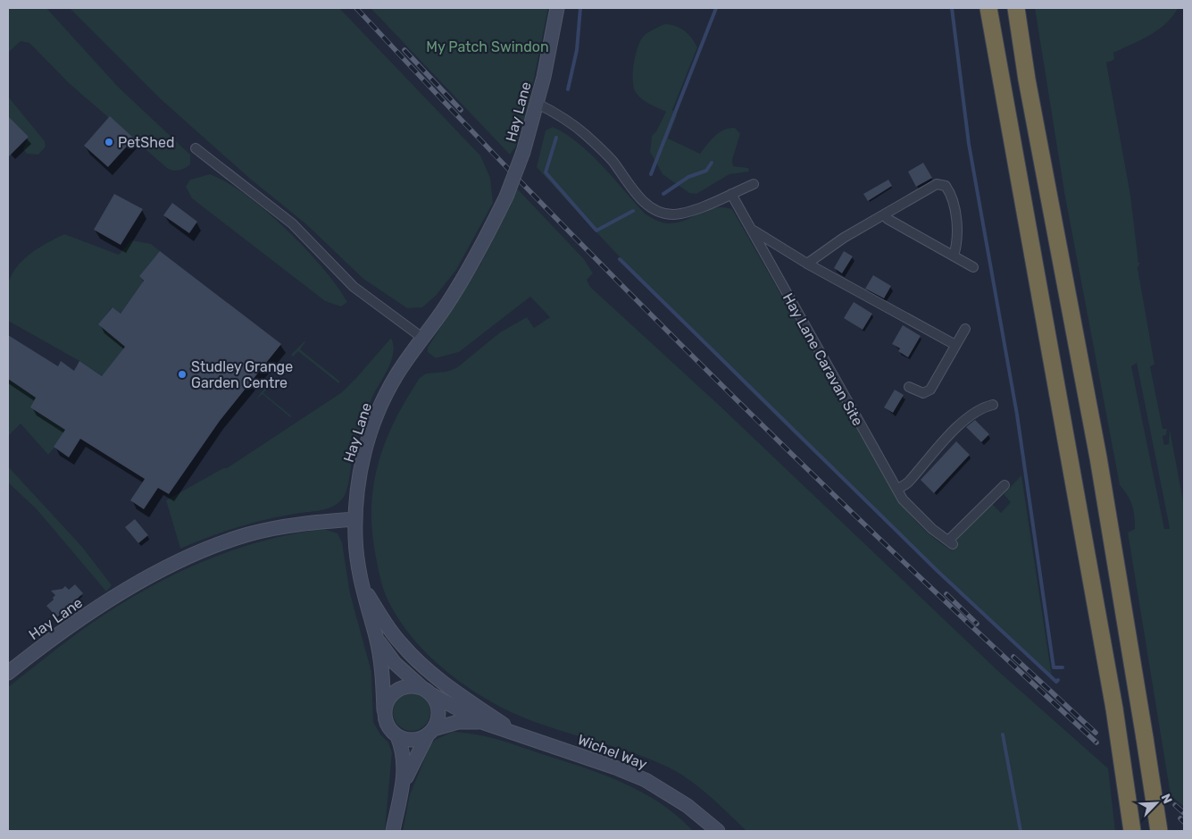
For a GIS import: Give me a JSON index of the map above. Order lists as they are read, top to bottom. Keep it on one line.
{"streets":{"main road":["Hay Lane","Wichel Way"],"street":["Hay Lane Caravan Site"]},"parks":["My Patch Swindon"],"places":["PetShed","Studley Grange Garden Centre"],"north":"top right"}
